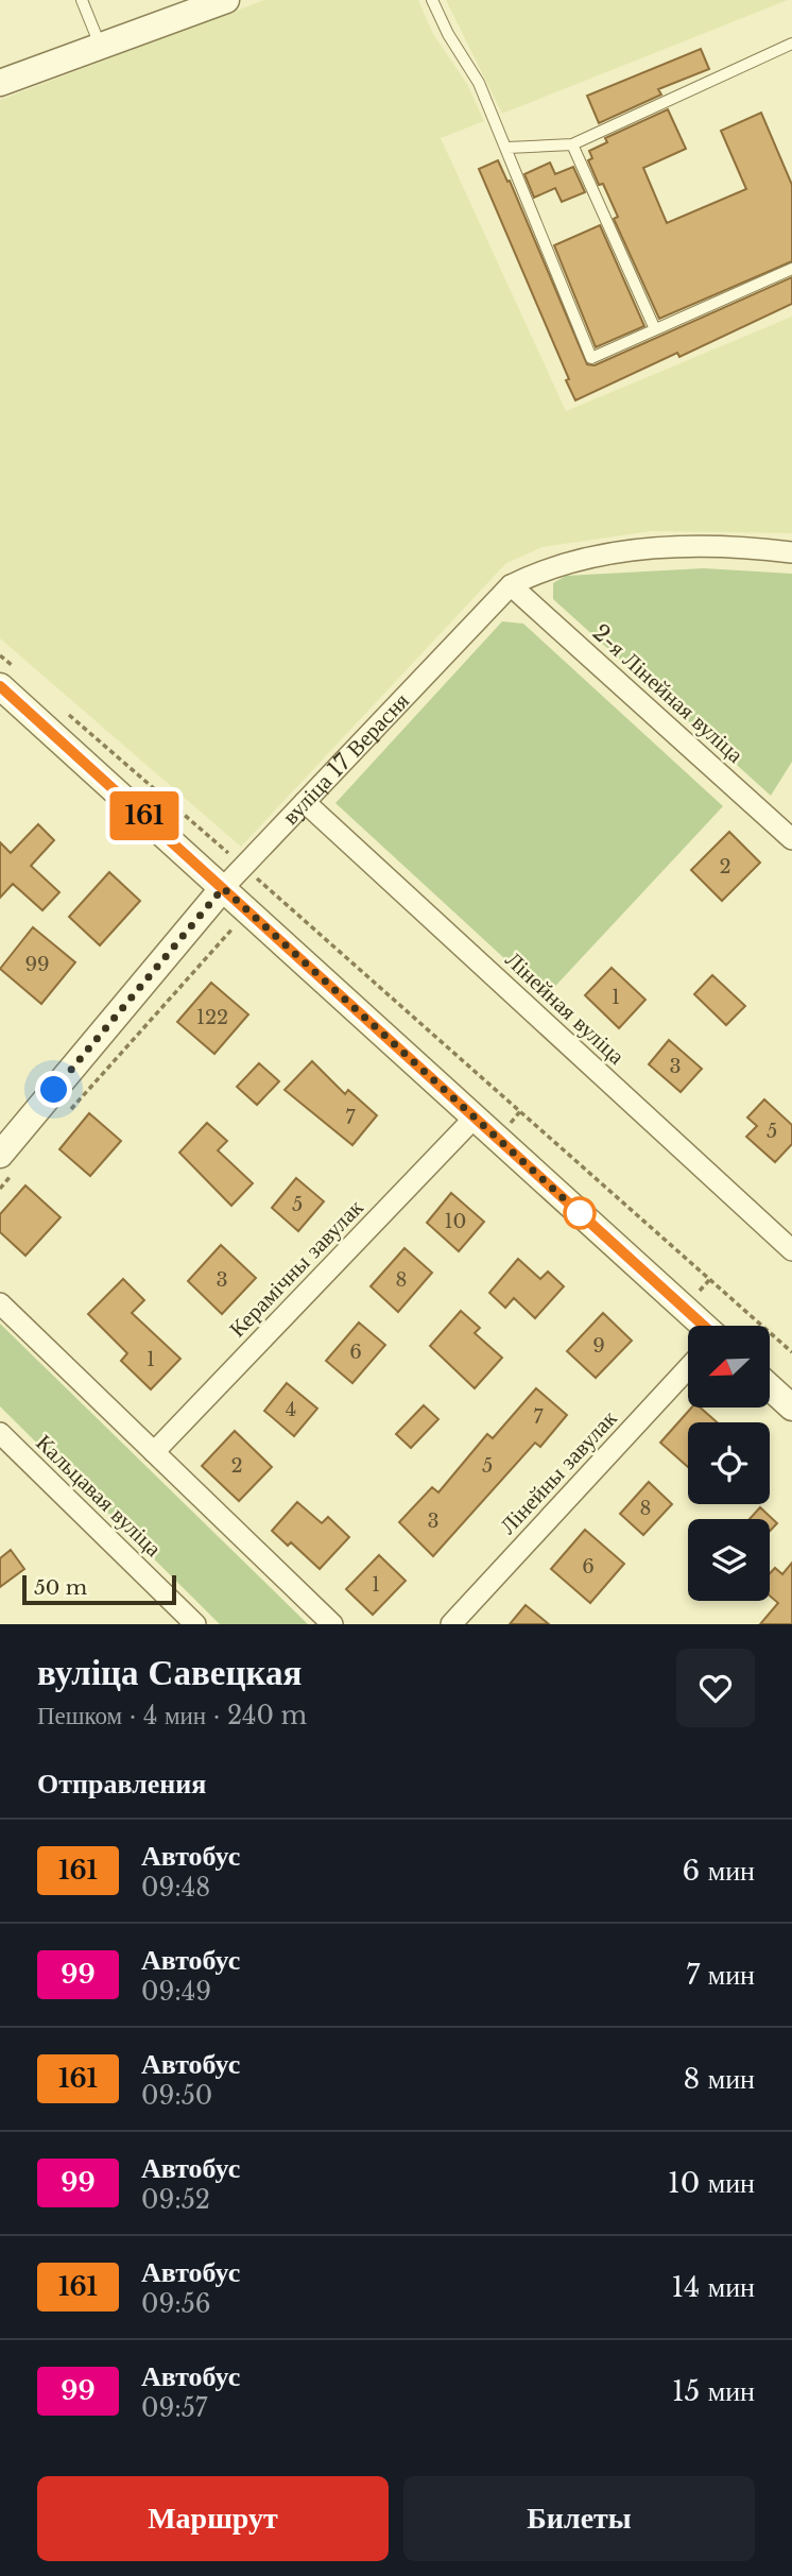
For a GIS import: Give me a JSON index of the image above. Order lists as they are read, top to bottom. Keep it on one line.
{"streets":{"street":["2-я Лінейная вуліца","вуліца 17 Верасня","Лінейная вуліца","Керамічны завулак","Лінейны завулак","Кальцавая вуліца"]},"crossings":[["2-я Лінейная вуліца","вуліца 17 Верасня"],["вуліца 17 Верасня","Лінейная вуліца"]],"lines":["bus line 161"],"house_numbers":["2","99","1","122","3","7","5","5","10","3","8","9","6","1","4","7","2","5","8","3","6","1"],"scale_bar":"50 m","north":"bottom left","page":{"on_map":"161","scale":"50 m","heading":[["вуліца Савецкая","Пешком · 4 мин · 240 m"],"Отправления"],"list":[{"mark":"161","name":"Автобус","note":"09:48","value":"6 мин"},{"mark":"99","name":"Автобус","note":"09:49","value":"7 мин"},{"mark":"161","name":"Автобус","note":"09:50","value":"8 мин"},{"mark":"99","name":"Автобус","note":"09:52","value":"10 мин"},{"mark":"161","name":"Автобус","note":"09:56","value":"14 мин"},{"mark":"99","name":"Автобус","note":"09:57","value":"15 мин"}],"buttons":["Маршрут","Билеты"]}}
